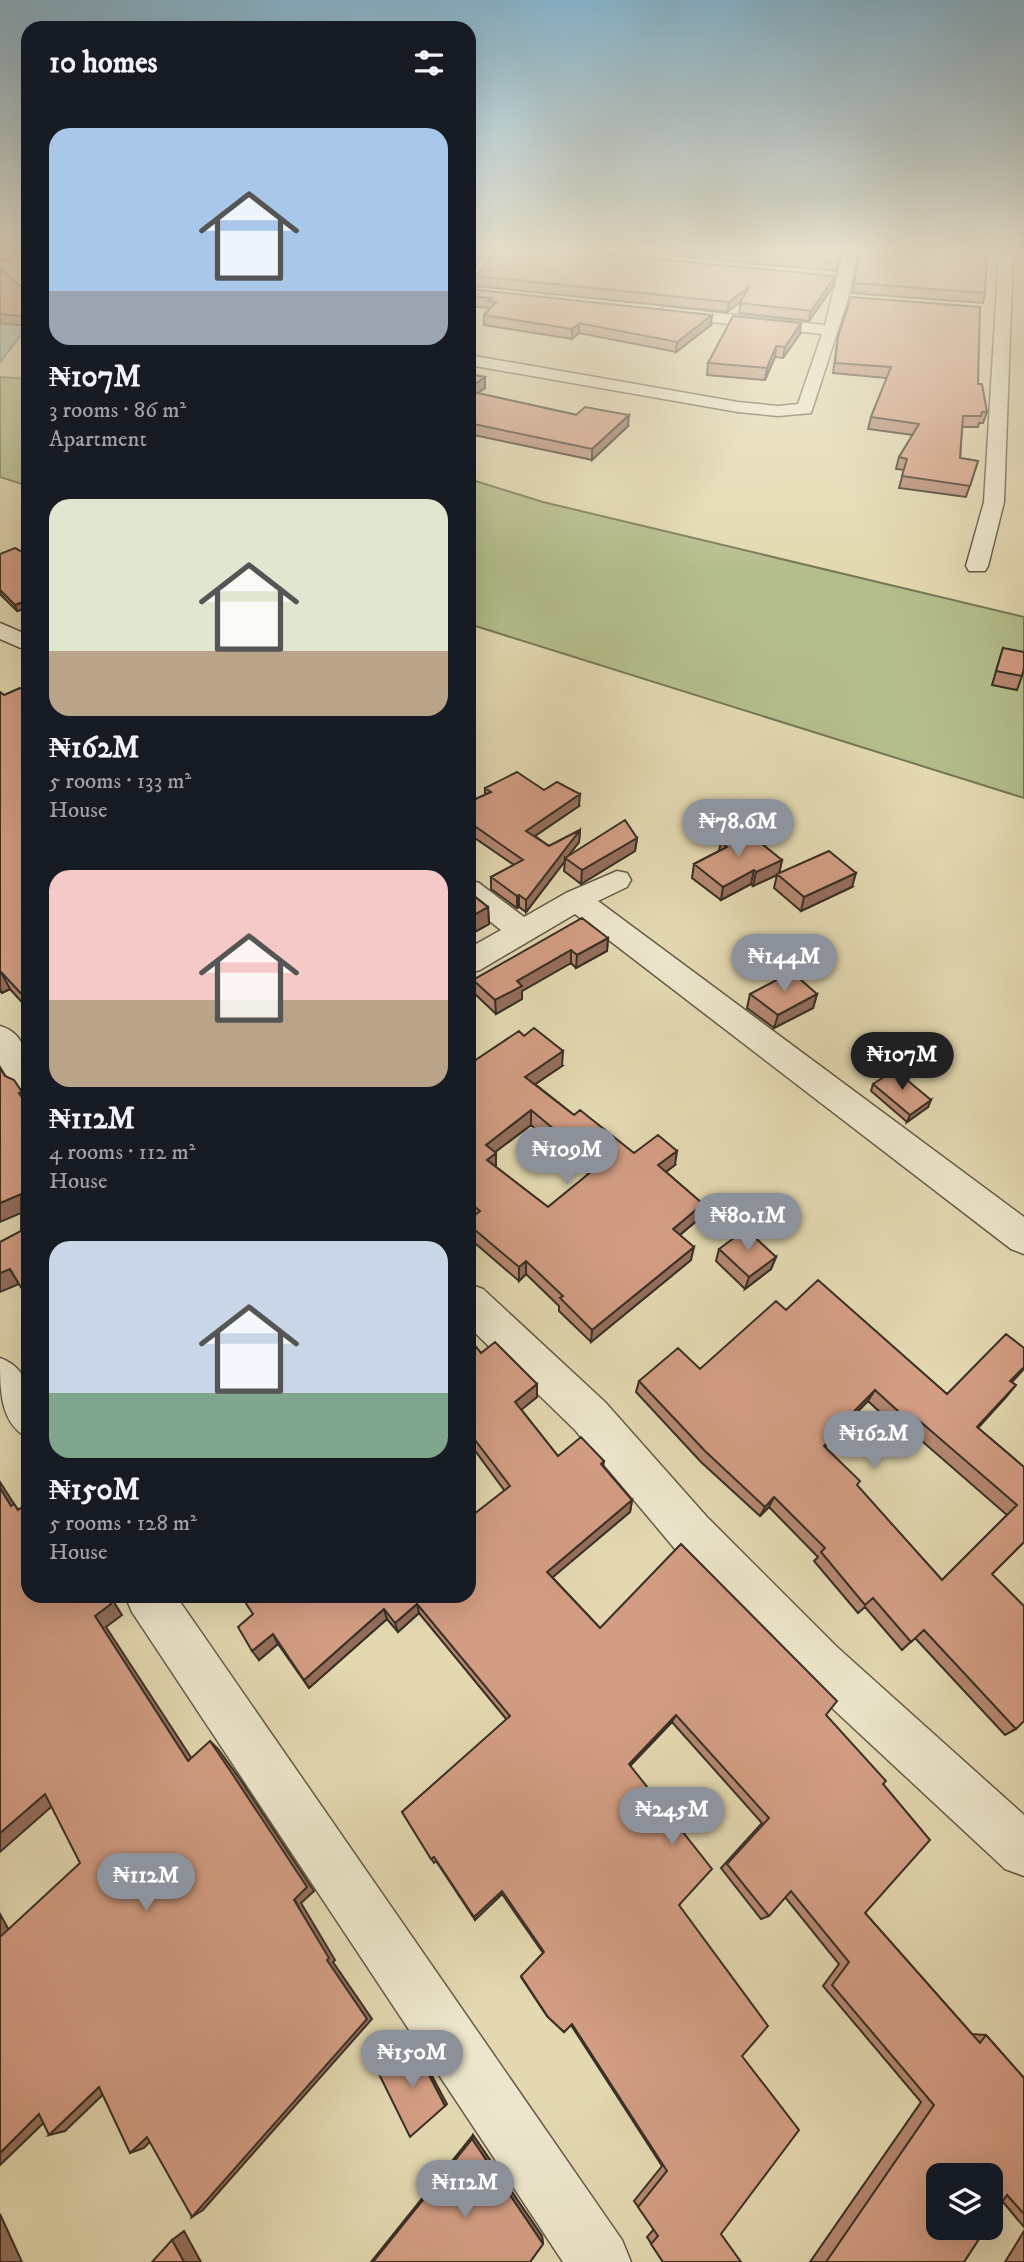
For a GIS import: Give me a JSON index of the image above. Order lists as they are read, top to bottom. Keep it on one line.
{"page":{"heading":"10 homes","list":[{"name":"₦107M","note":"3 rooms · 86 m² · Apartment"},{"name":"₦162M","note":"5 rooms · 133 m² · House"},{"name":"₦112M","note":"4 rooms · 112 m² · House"},{"name":"₦150M","note":"5 rooms · 128 m² · House"}],"price":["₦78.6M","₦144M","₦107M","₦109M","₦80.1M","₦162M","₦245M","₦112M","₦150M","₦112M"]}}
